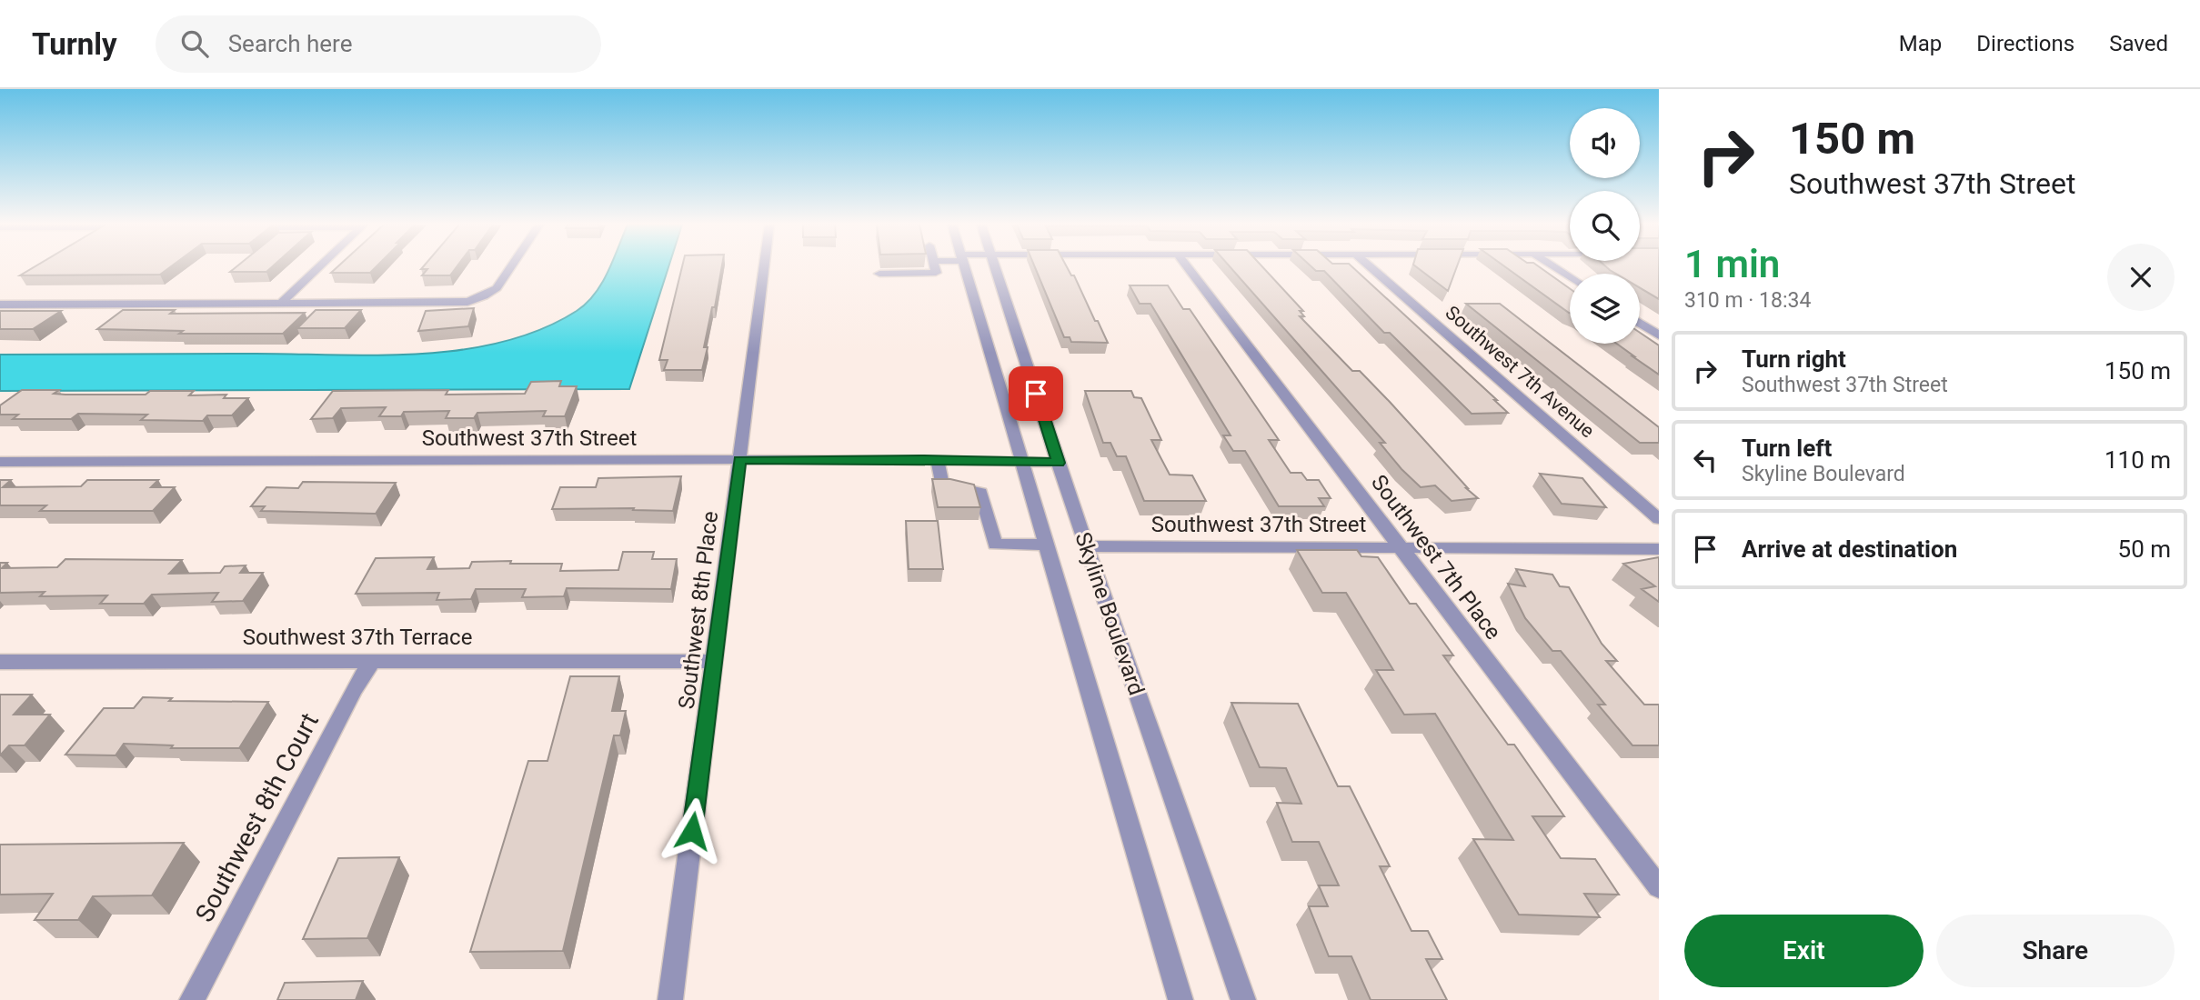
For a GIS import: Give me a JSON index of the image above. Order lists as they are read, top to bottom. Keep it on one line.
{"streets":{"street":["Southwest 7th Avenue","Southwest 37th Street","Southwest 7th Place","Southwest 8th Place","Skyline Boulevard","Southwest 37th Terrace","Southwest 8th Court"]},"crossings":[["Southwest 37th Street","Southwest 7th Place"],["Southwest 37th Street","Southwest 8th Place"],["Southwest 37th Street","Skyline Boulevard"],["Southwest 8th Place","Southwest 37th Terrace"],["Southwest 37th Terrace","Southwest 8th Court"]],"page":{"header":"Turnly","search":"Search here","nav":["Map","Directions","Saved"],"turn":["150 m","Southwest 37th Street"],"heading":["1 min","310 m · 18:34"],"list":[{"name":"Turn right","note":"Southwest 37th Street","value":"150 m"},{"name":"Turn left","note":"Skyline Boulevard","value":"110 m"},{"name":"Arrive at destination","value":"50 m"}],"buttons":["Exit","Share"]}}
